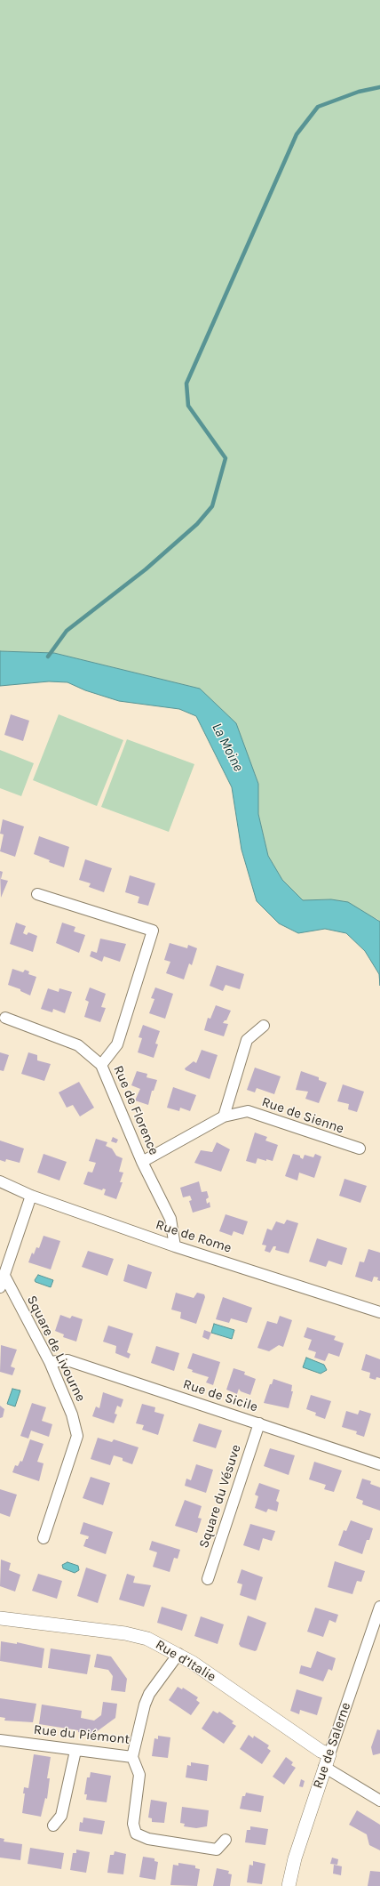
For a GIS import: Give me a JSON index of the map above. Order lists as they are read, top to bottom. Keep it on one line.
{"streets":{"street":["Rue de Florence","Rue de Sienne","Rue de Rome","Square de Livourne","Rue de Sicile","Square du Vésuve","Rue d’Italie","Rue du Piémont","Rue de Salerne"]},"crossings":[["Rue de Florence","Rue de Sienne"],["Rue de Florence","Rue de Rome"],["Square de Livourne","Rue de Sicile"],["Rue de Sicile","Square du Vésuve"],["Rue d’Italie","Rue du Piémont"],["Rue d’Italie","Rue de Salerne"]],"water":["La Moine"]}
